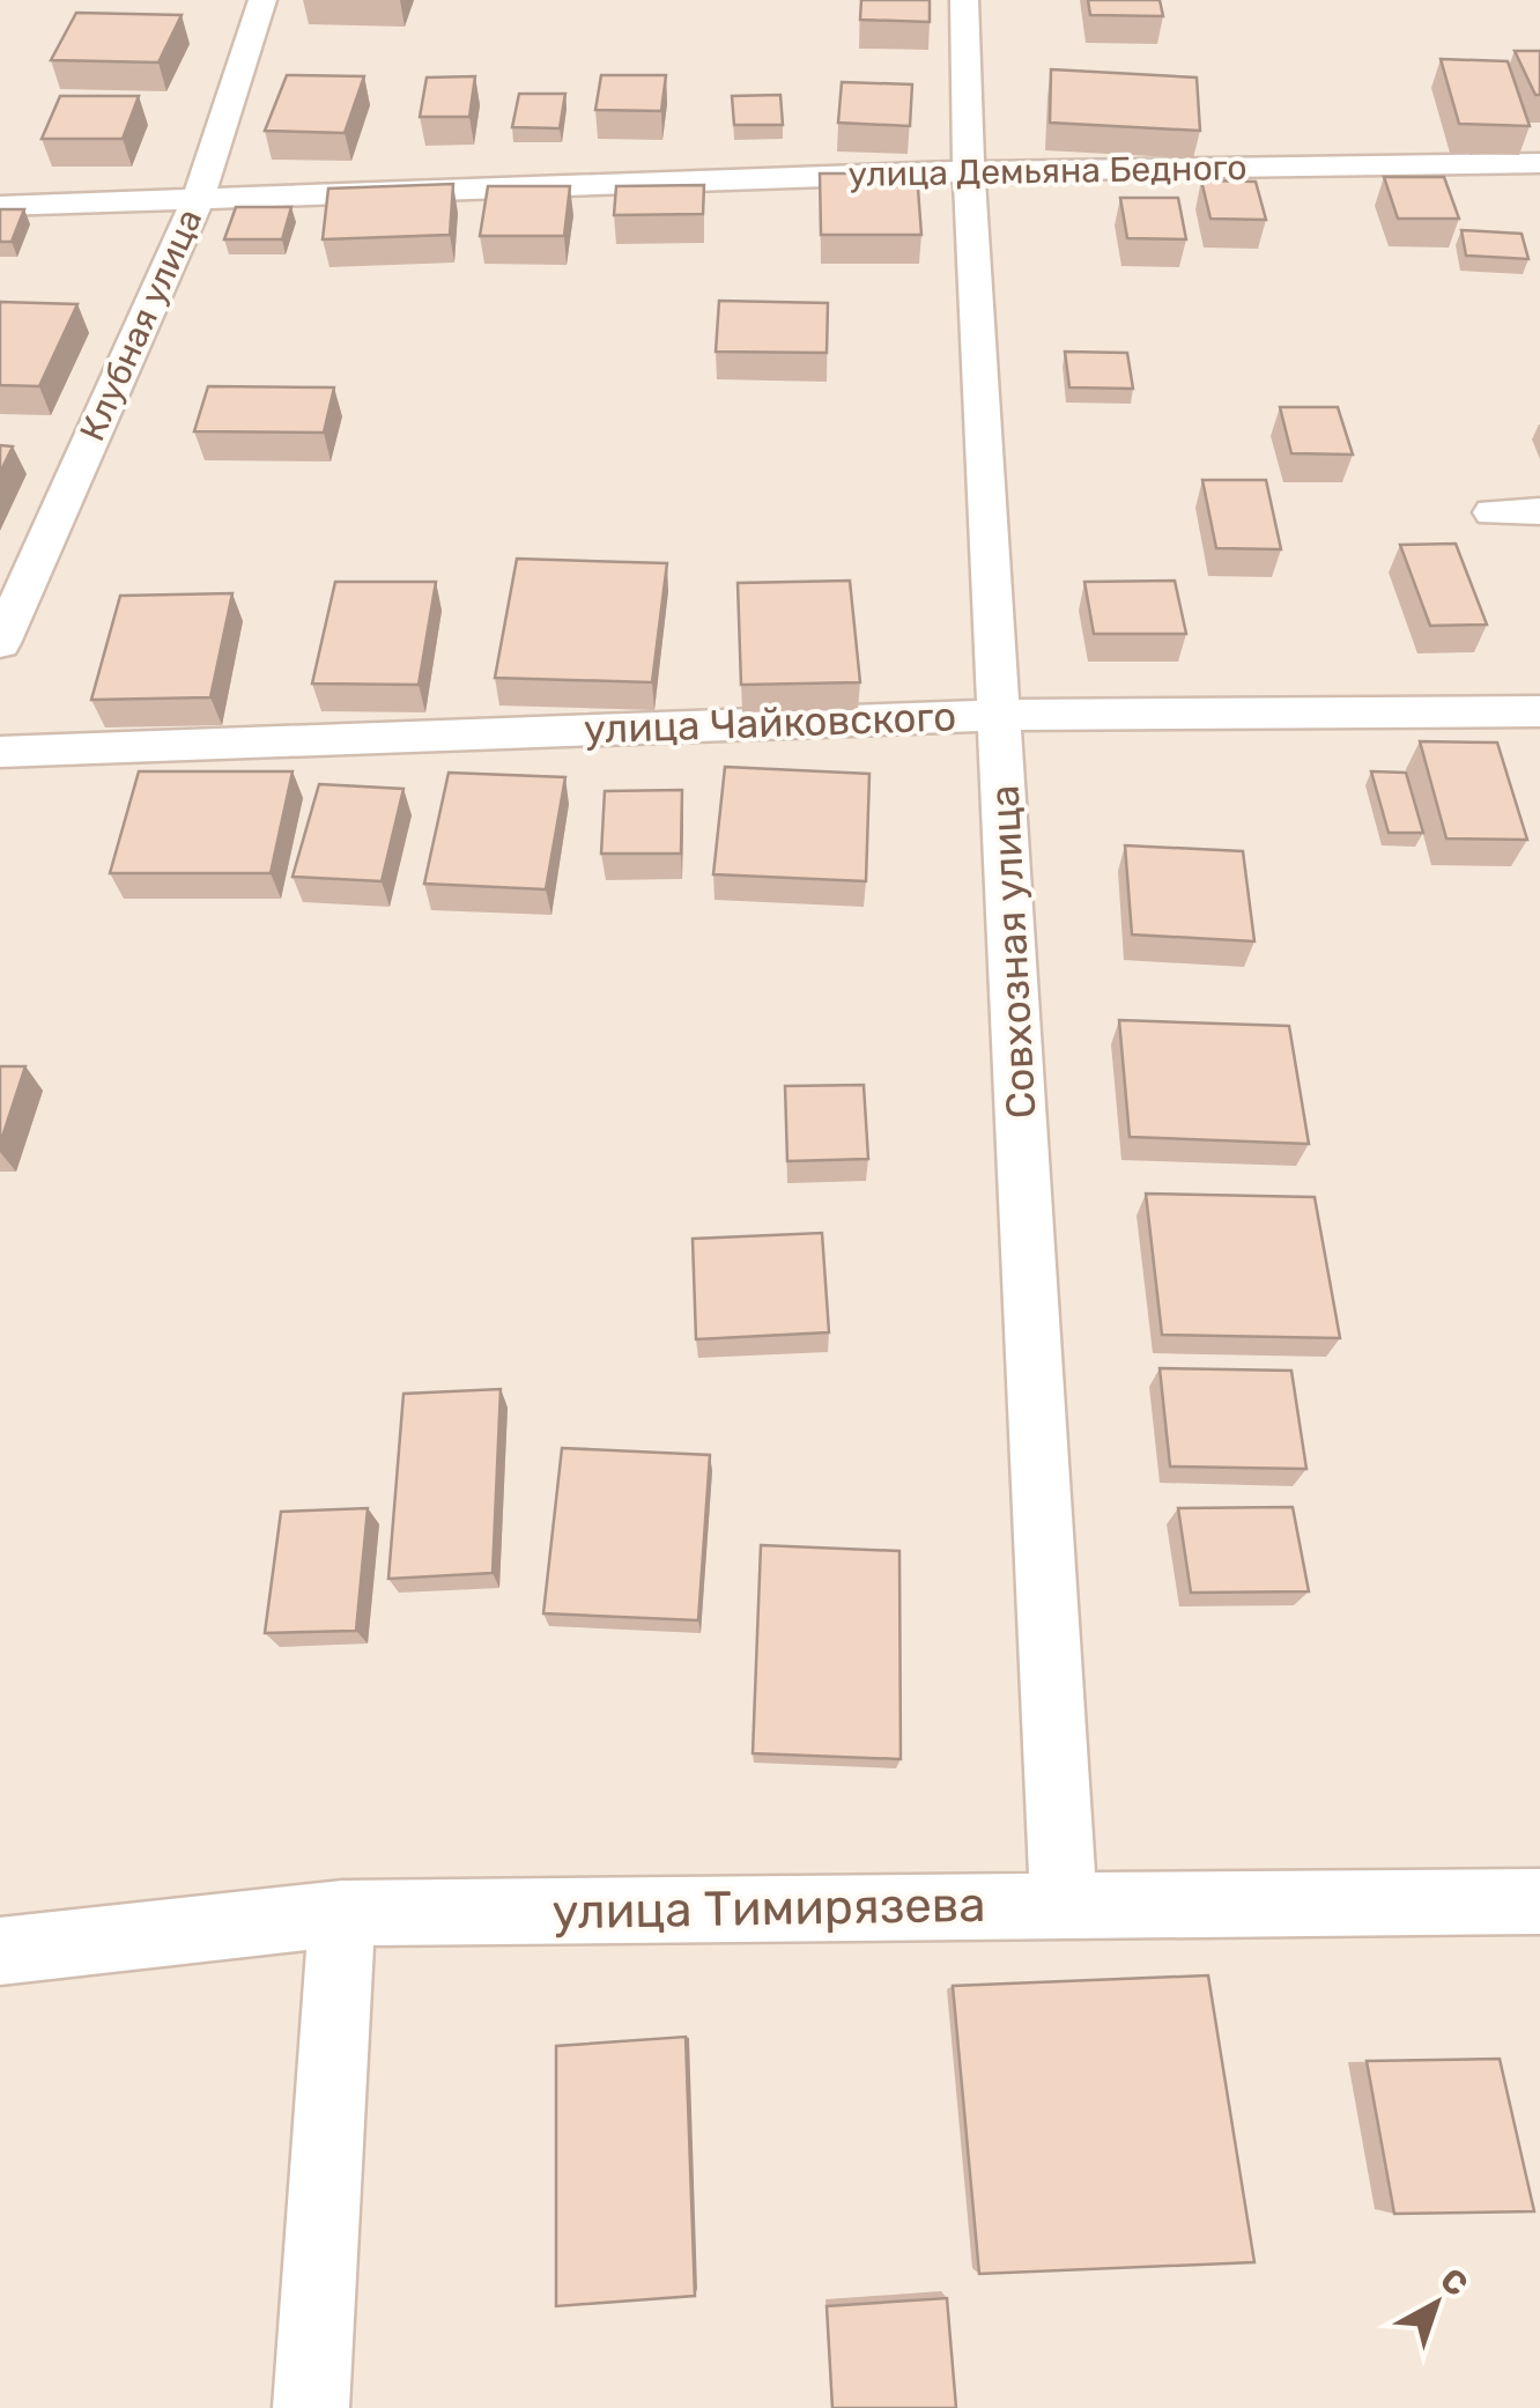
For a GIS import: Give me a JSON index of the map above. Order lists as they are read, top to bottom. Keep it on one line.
{"streets":{"street":["улица Демьяна Бедного","Клубная улица","улица Чайковского","Совхозная улица","улица Тимирязева"]},"crossings":[["улица Демьяна Бедного","Клубная улица"],["улица Демьяна Бедного","Совхозная улица"],["улица Чайковского","Совхозная улица"],["Совхозная улица","улица Тимирязева"]],"north":"top right"}
